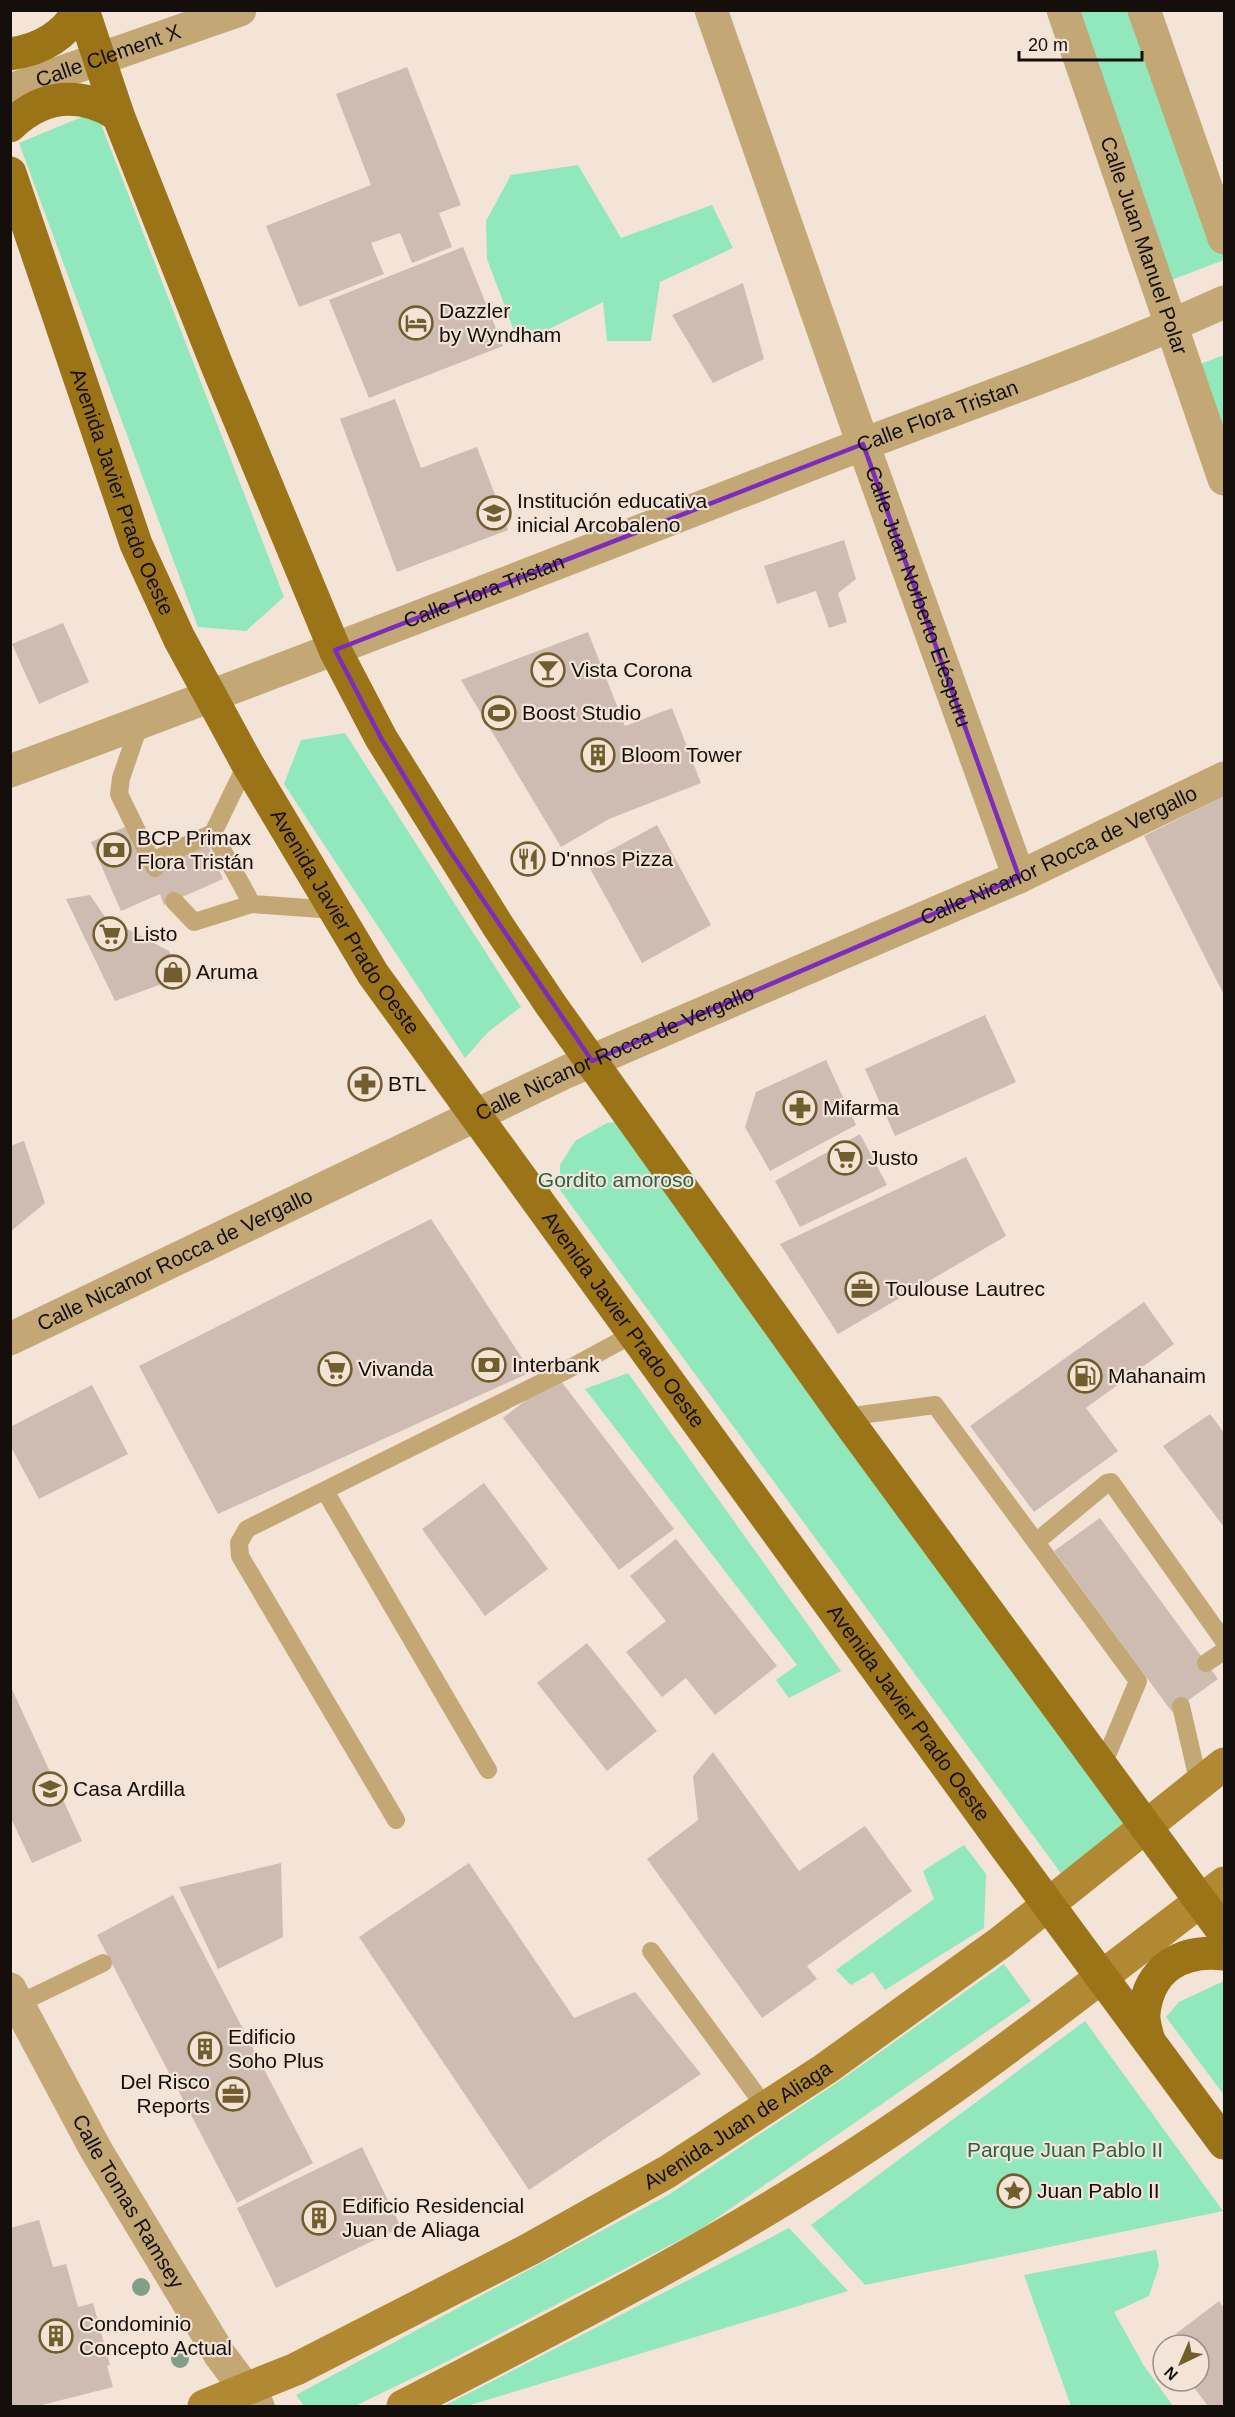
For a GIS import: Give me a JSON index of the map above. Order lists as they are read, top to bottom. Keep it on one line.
{"streets":{"main road":["Avenida Javier Prado Oeste","Avenida Juan de Aliaga"],"street":["Calle Clement X","Calle Juan Manuel Polar","Calle Flora Tristan","Calle Juan Norberto Eléspuru","Calle Nicanor Rocca de Vergallo","Calle Tomas Ramsey"]},"crossings":[["Calle Juan Manuel Polar","Calle Flora Tristan"],["Calle Flora Tristan","Avenida Javier Prado Oeste"],["Calle Flora Tristan","Calle Juan Norberto Eléspuru"],["Avenida Javier Prado Oeste","Calle Nicanor Rocca de Vergallo"],["Avenida Javier Prado Oeste","Avenida Juan de Aliaga"],["Calle Juan Norberto Eléspuru","Calle Nicanor Rocca de Vergallo"],["Avenida Juan de Aliaga","Calle Tomas Ramsey"]],"parks":["Gordito amoroso","Parque Juan Pablo II"],"places":{"hotel":["Dazzler by Wyndham"],"school or university":["Institución educativa inicial Arcobaleno","Casa Ardilla"],"bar":["Vista Corona"],"sports":["Boost Studio"],"building":["Bloom Tower","Edificio Soho Plus","Edificio Residencial Juan de Aliaga","Condominio Concepto Actual"],"bank":["BCP Primax Flora Tristán","Interbank"],"restaurant":["D'nnos Pizza"],"supermarket":["Listo","Justo","Vivanda"],"shop":["Aruma"],"pharmacy":["BTL","Mifarma"],"office":["Toulouse Lautrec","Del Risco Reports"],"fuel station":["Mahanaim"],"place":["Juan Pablo II"]},"scale_bar":"20 m","north":"bottom left"}
